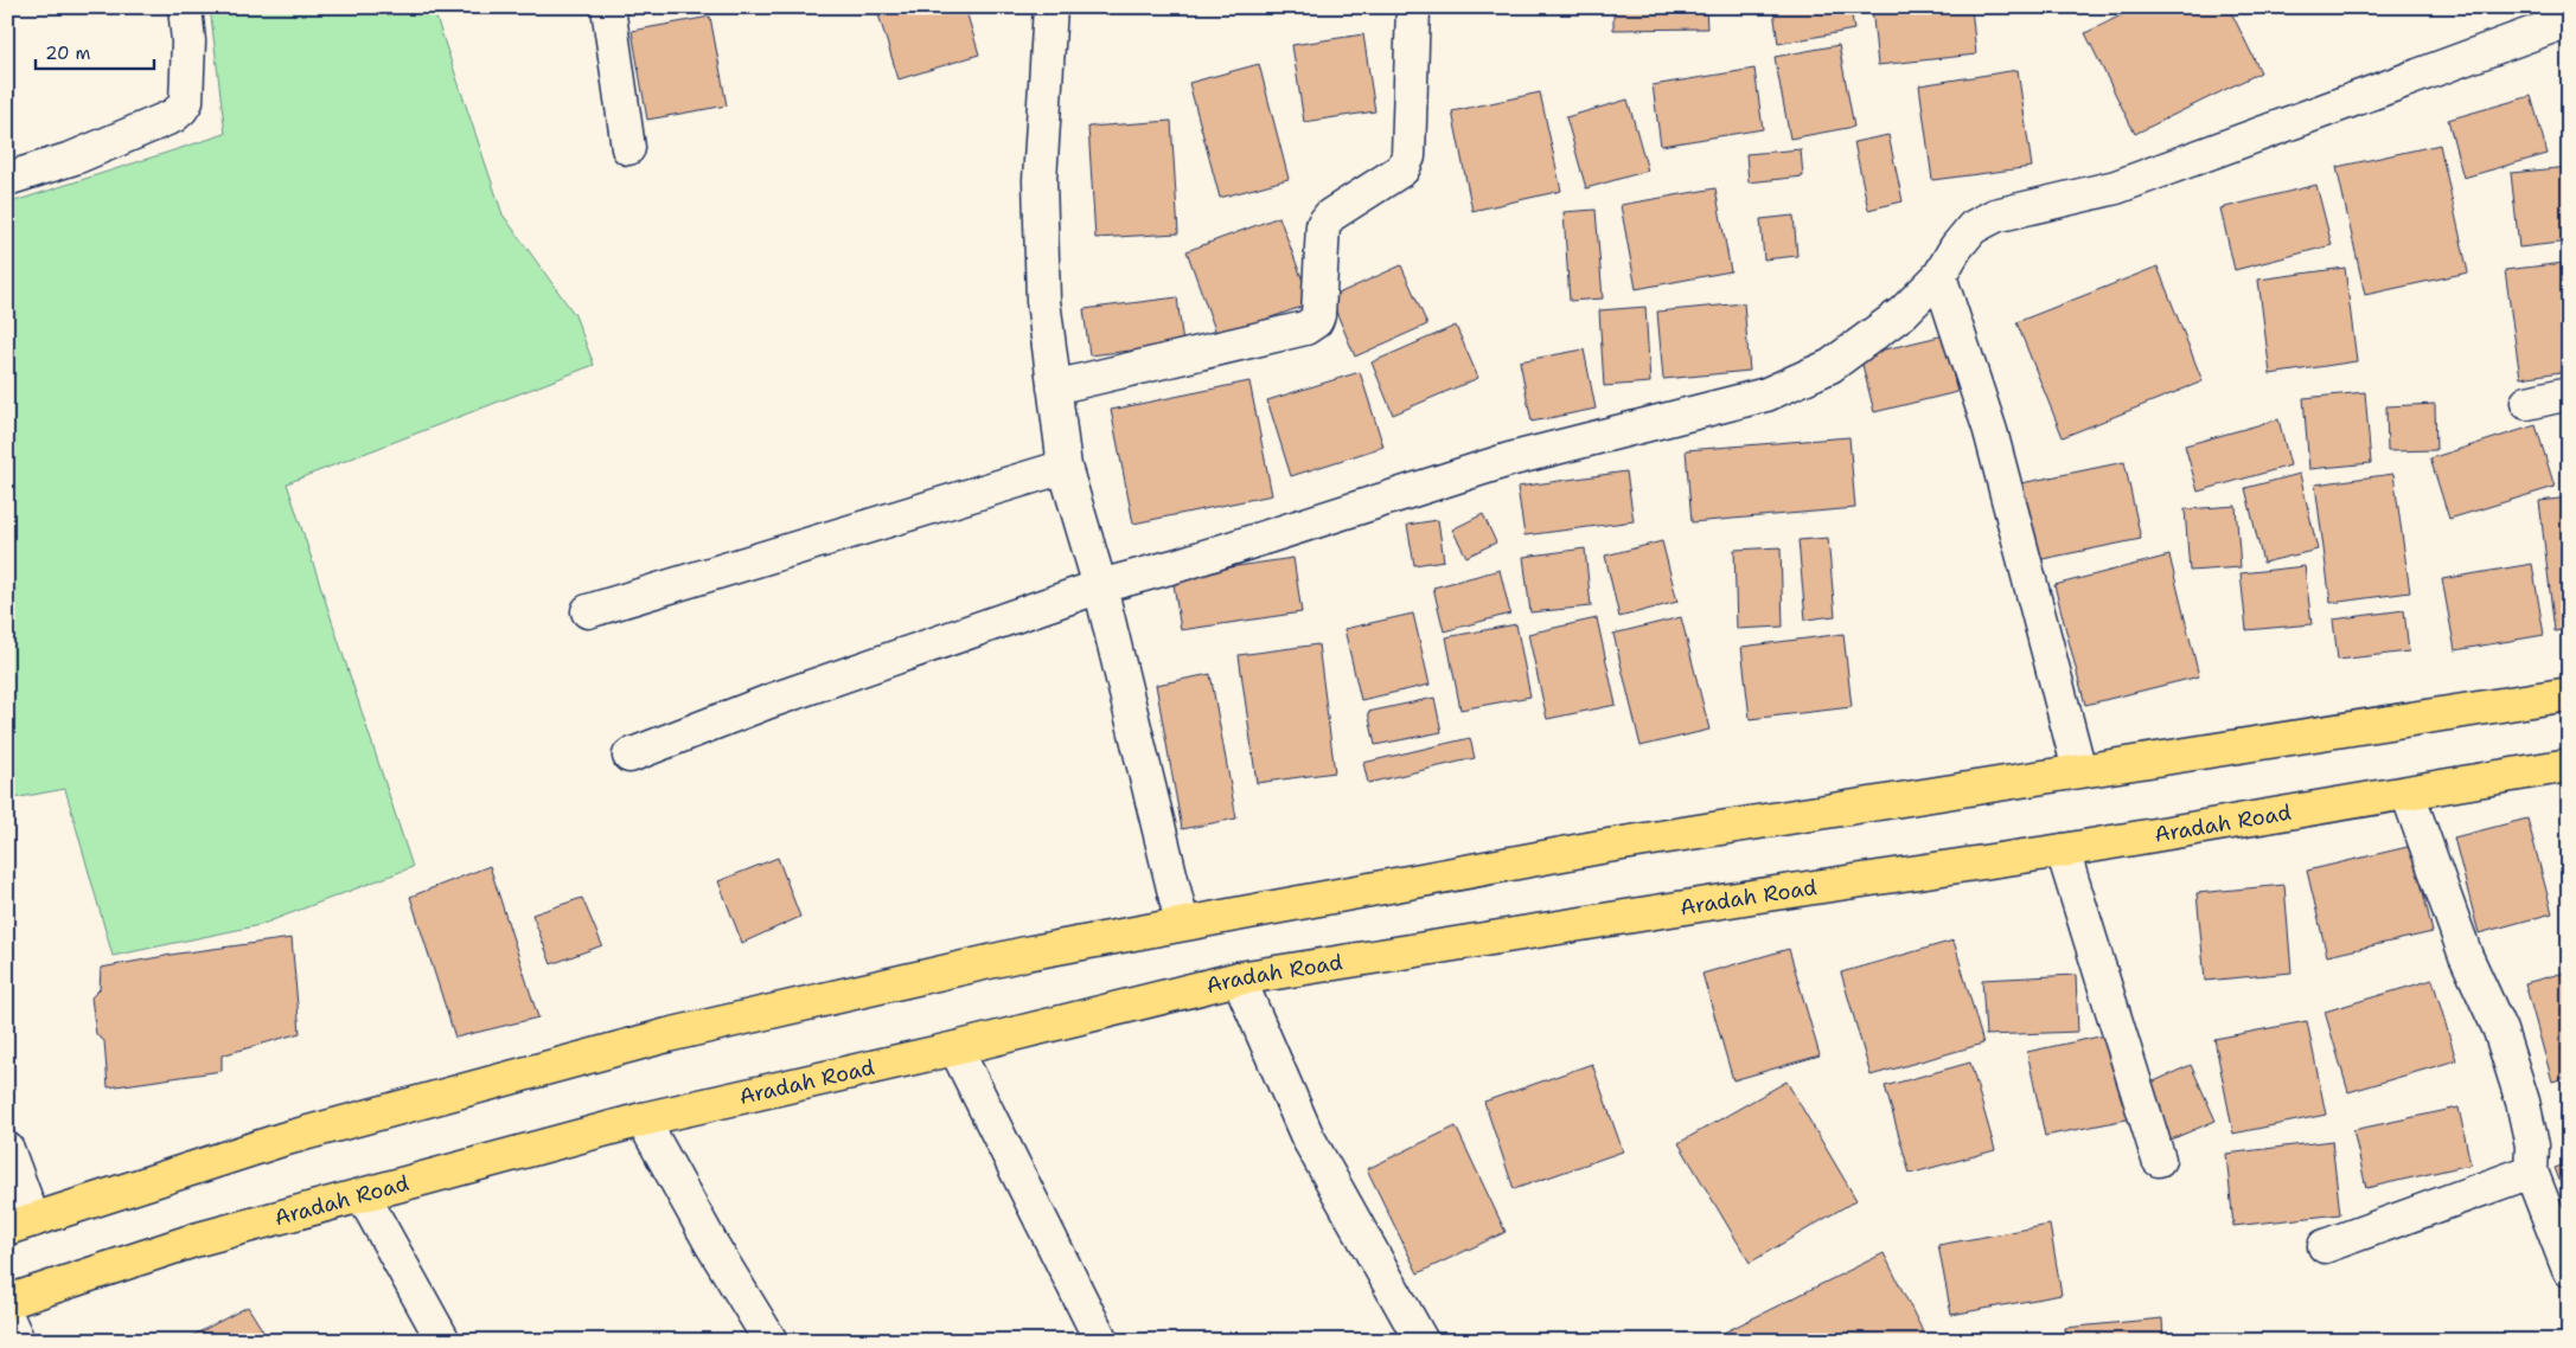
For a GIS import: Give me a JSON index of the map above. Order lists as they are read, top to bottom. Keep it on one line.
{"streets":{"main road":["Aradah Road"]},"scale_bar":"20 m"}
